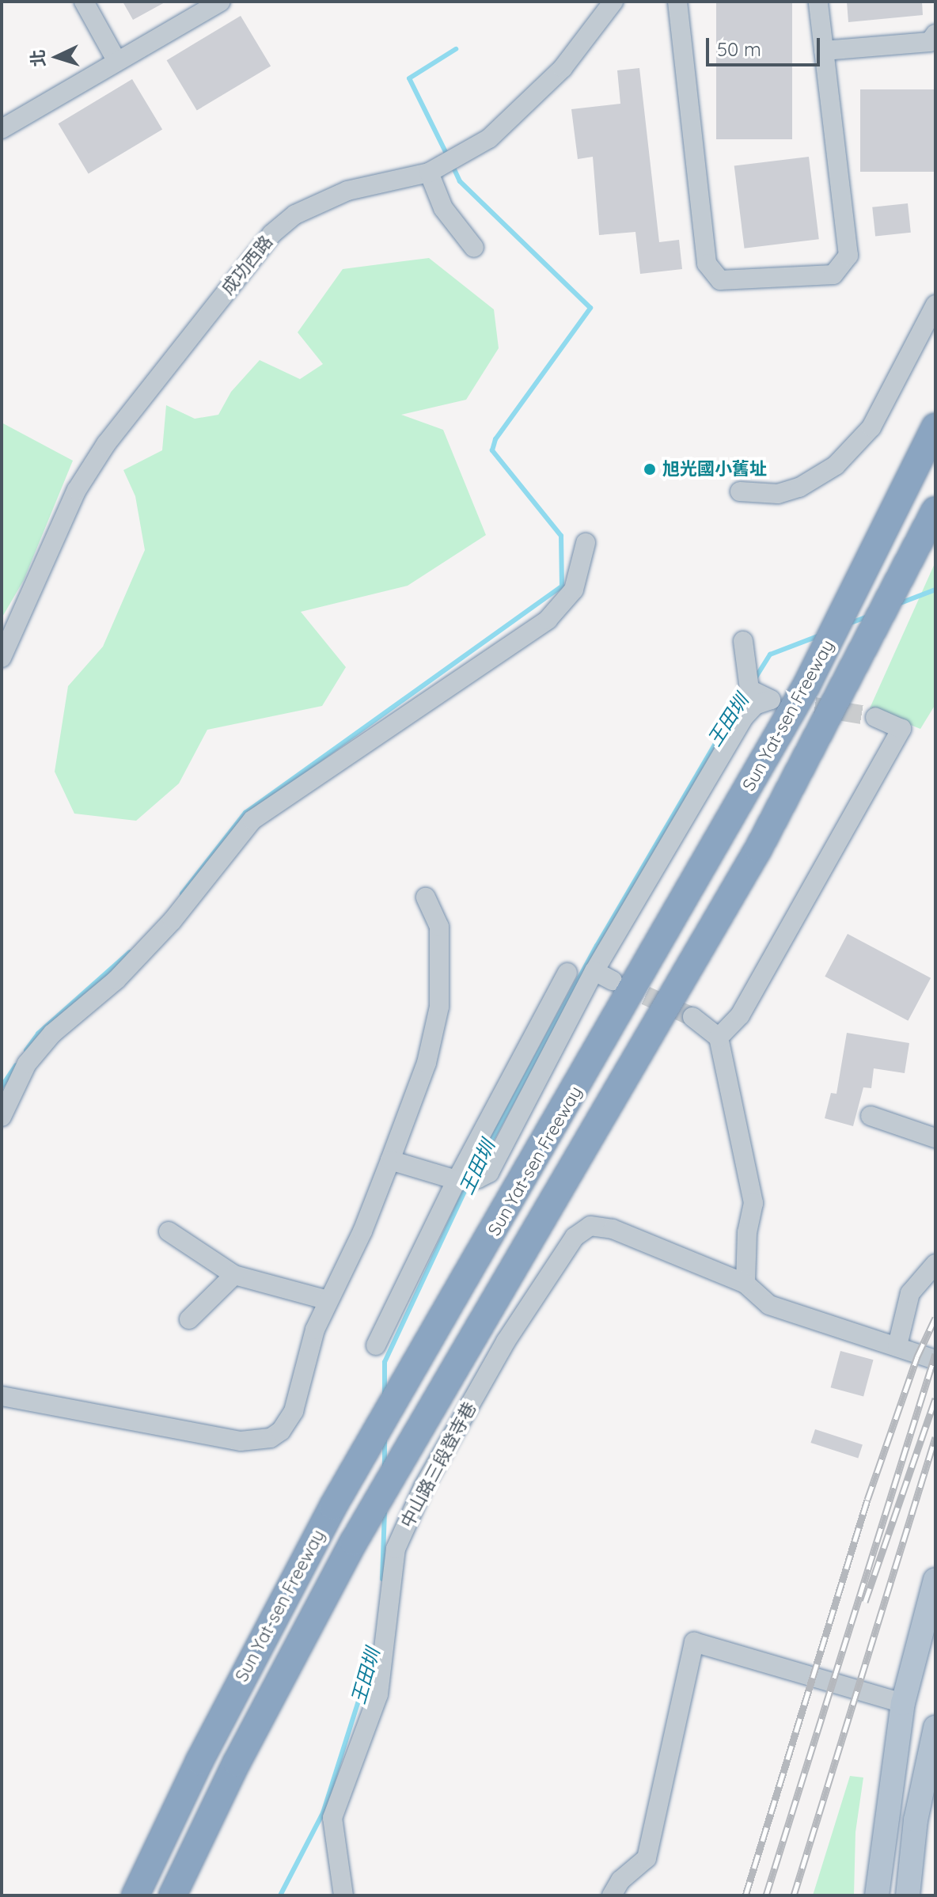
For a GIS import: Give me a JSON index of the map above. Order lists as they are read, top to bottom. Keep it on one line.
{"streets":{"highway":["Sun Yat-sen Freeway"],"street":["成功西路","中山路三段登寺巷"]},"water":["王田圳"],"places":["旭光國小舊址"],"scale_bar":"50 m","north":"left"}
